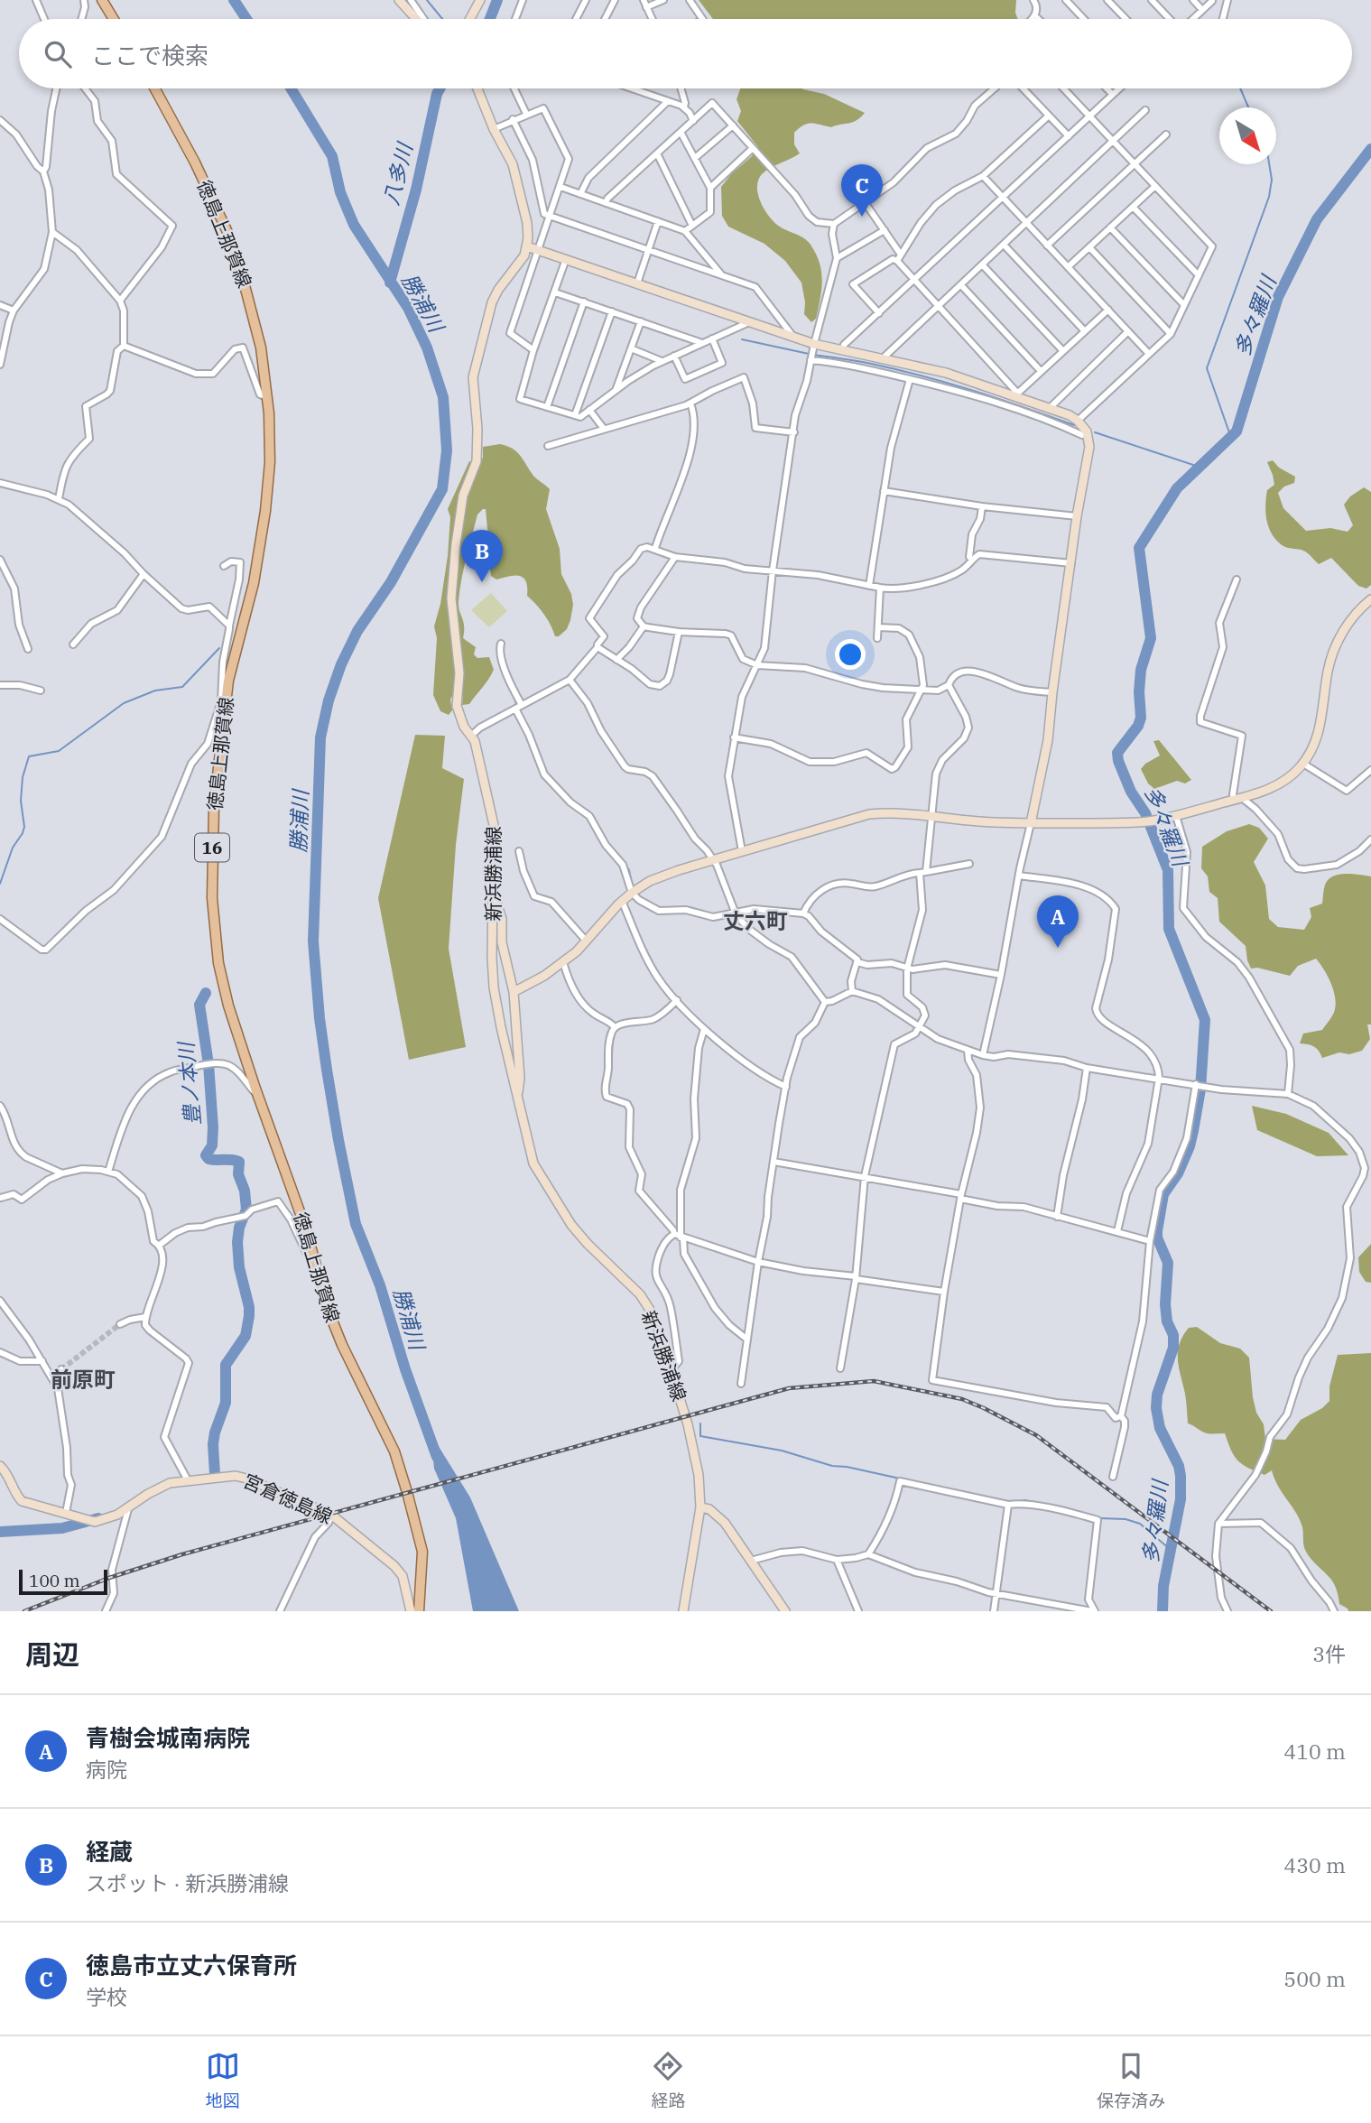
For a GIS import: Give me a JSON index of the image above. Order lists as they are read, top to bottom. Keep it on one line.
{"streets":{"main road":["徳島上那賀線","16"],"street":["新浜勝浦線","宮倉徳島線"]},"districts":["丈六町","前原町"],"water":["八多川","勝浦川","多々羅川","豊ノ本川"],"scale_bar":"100 m","north":"bottom right","page":{"search":"ここで検索","pins":["C","B","A"],"scale":"100 m","heading":["周辺","3件"],"list":[{"mark":"A","name":"青樹会城南病院","note":"病院","value":"410 m"},{"mark":"B","name":"経蔵","note":"スポット · 新浜勝浦線","value":"430 m"},{"mark":"C","name":"徳島市立丈六保育所","note":"学校","value":"500 m"}],"nav":["地図","経路","保存済み"]}}
